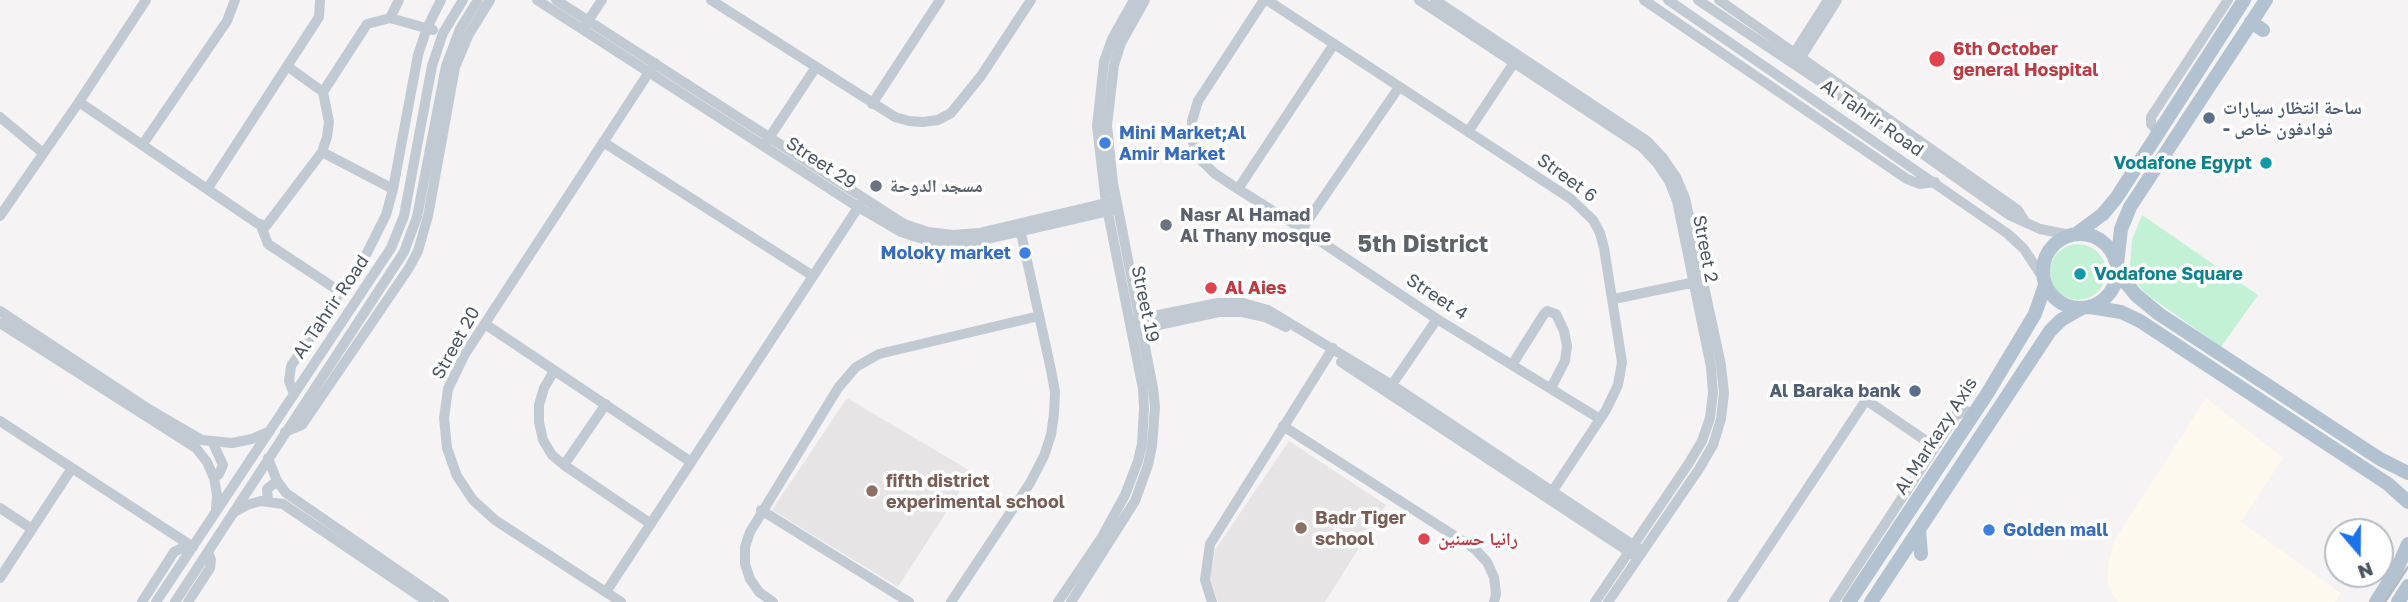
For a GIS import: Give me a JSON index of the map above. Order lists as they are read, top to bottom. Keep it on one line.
{"streets":{"main road":["Al Markazy Axis"],"street":["Al Tahrir Road","Street 29","Street 6","Street 2","Street 4","Street 19","Street 20"]},"crossings":[["Al Tahrir Road","Al Markazy Axis"],["Street 29","Street 19"],["Street 29","Street 20"],["Street 6","Street 4"]],"districts":["5th District"],"places":["6th October general Hospital","ساحة انتظار سيارات - فوادفون خاص","Mini Market;Al Amir Market","Vodafone Egypt","مسجد الدوحة","Nasr Al Hamad Al Thany mosque","Moloky market","Vodafone Square","Al Aies","Al Baraka bank","fifth district experimental school","Badr Tiger school","Golden mall","رانيا حسنين"],"north":"bottom"}
